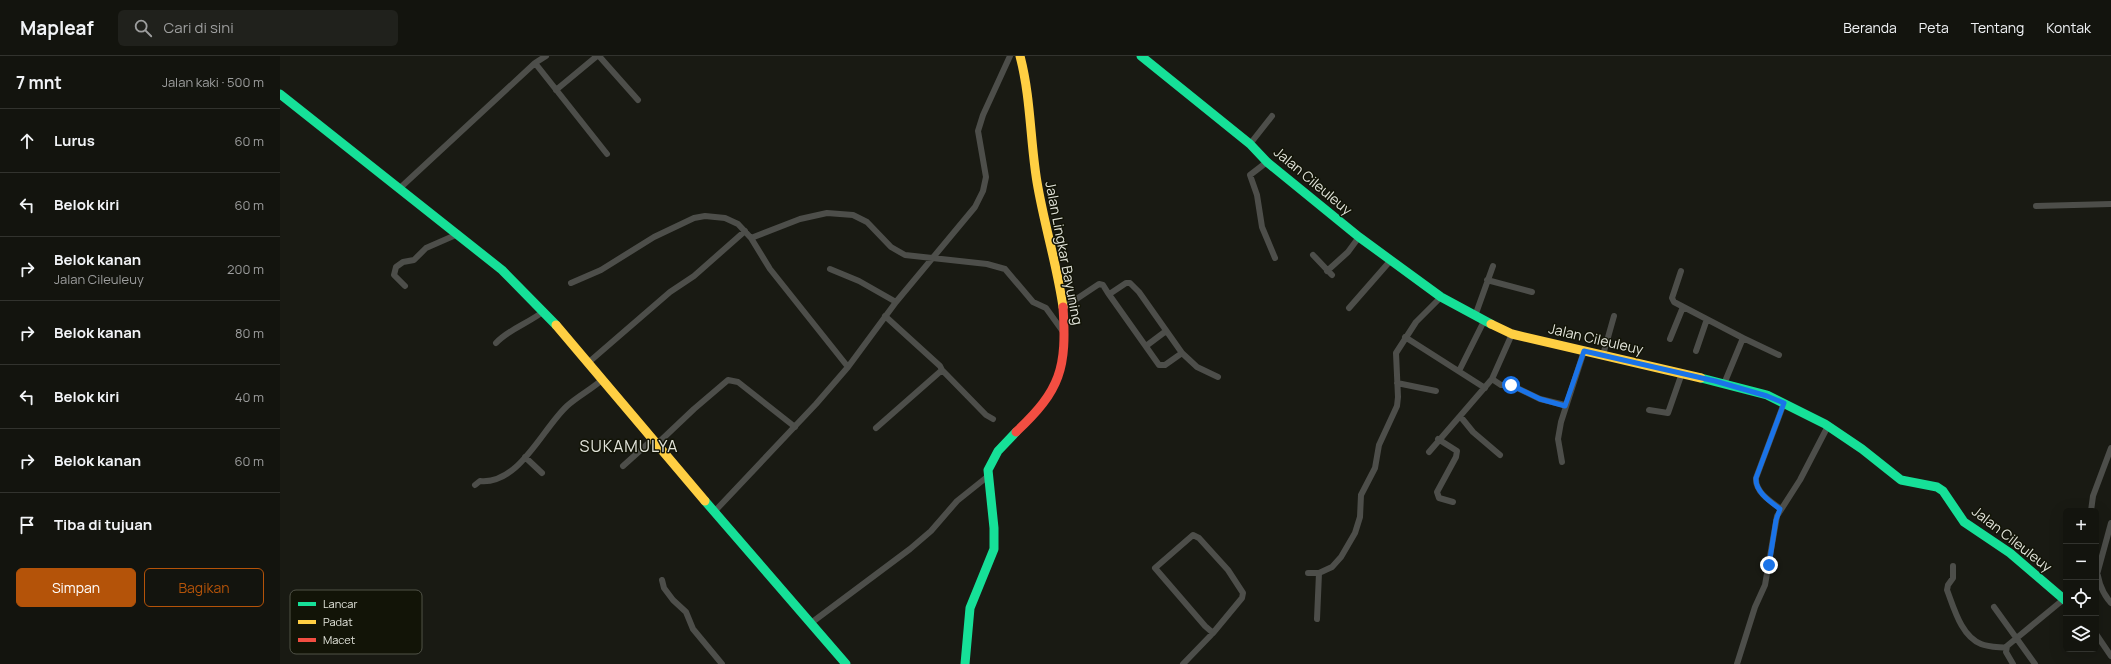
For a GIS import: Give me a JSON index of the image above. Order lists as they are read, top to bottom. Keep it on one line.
{"streets":{"main road":["Jalan Cileuleuy","Jalan Lingkar Bayuning"]},"districts":["SUKAMULYA"],"legend":["Lancar","Padat","Macet"],"page":{"header":"Mapleaf","search":"Cari di sini","nav":["Beranda","Peta","Tentang","Kontak"],"heading":["7 mnt","Jalan kaki · 500 m"],"list":[["Lurus","60 m"],["Belok kiri","60 m"],["Belok kanan","Jalan Cileuleuy","200 m"],["Belok kanan","80 m"],["Belok kiri","40 m"],["Belok kanan","60 m"],"Tiba di tujuan"],"map_buttons":["+","−"],"buttons":["Simpan","Bagikan"]}}
